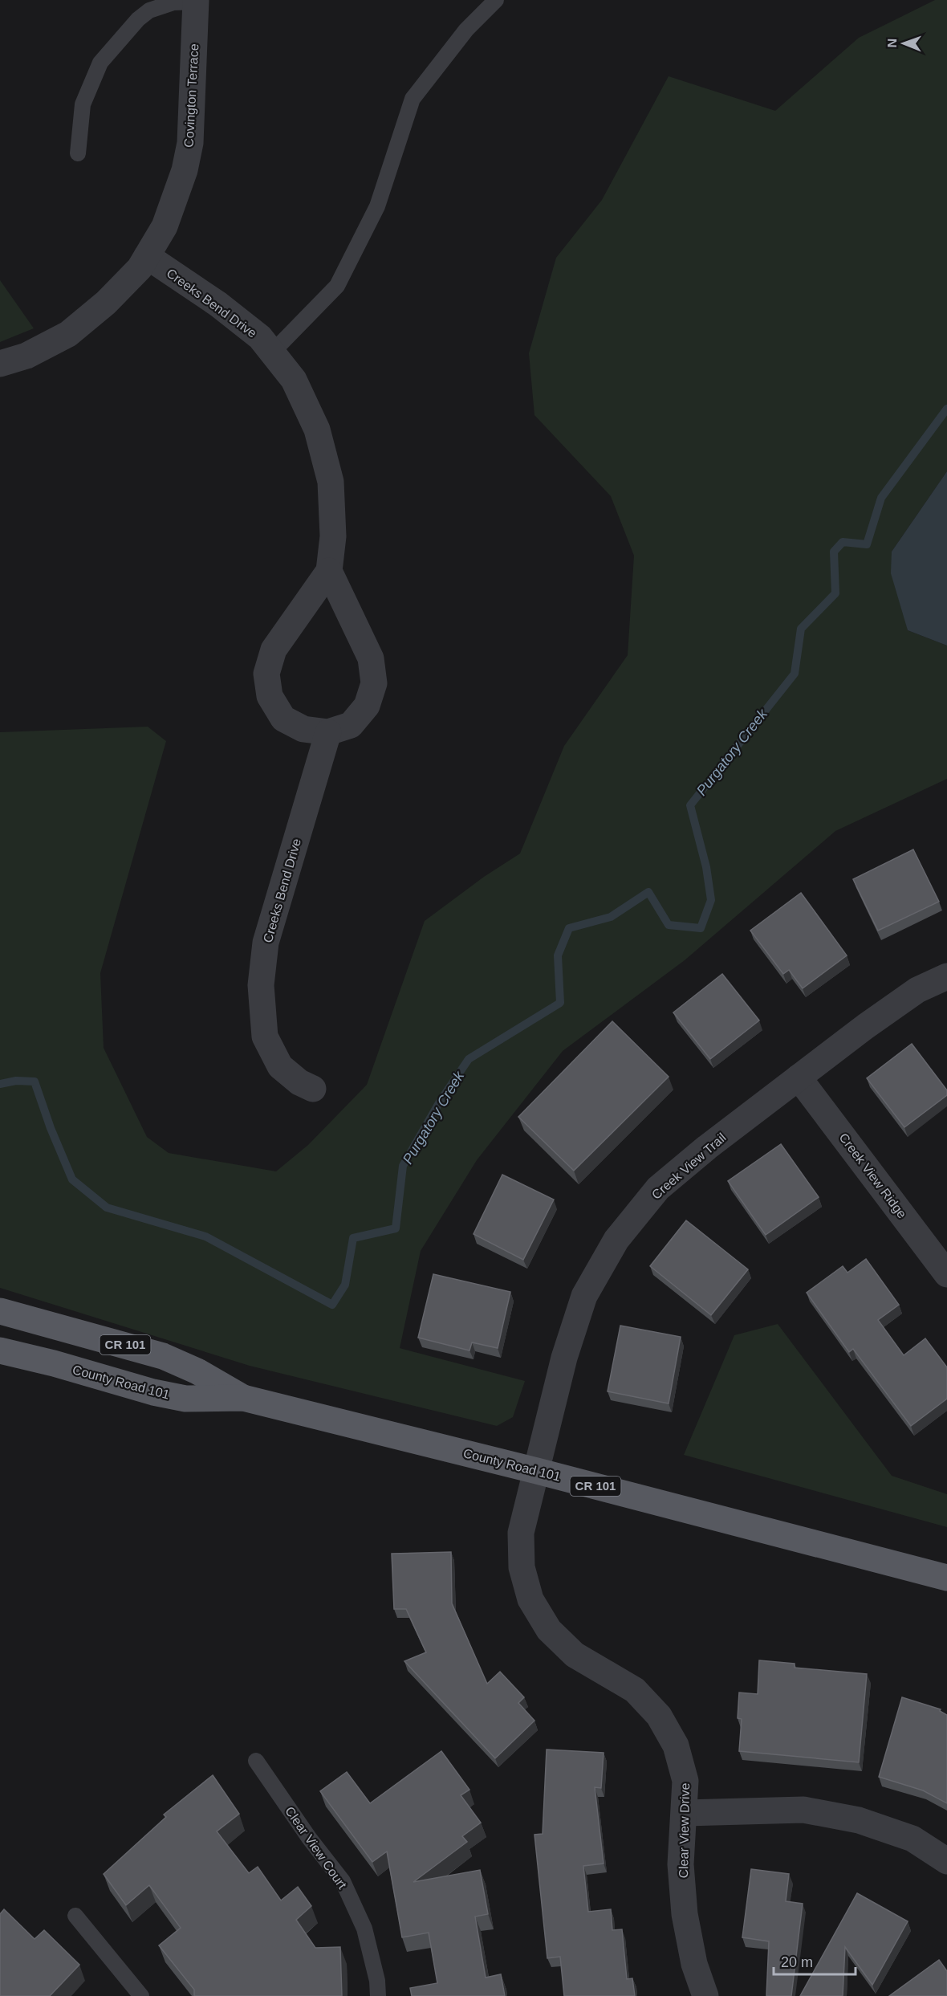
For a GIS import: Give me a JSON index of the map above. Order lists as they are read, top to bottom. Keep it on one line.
{"streets":{"main road":["CR 101","County Road 101"],"street":["Covington Terrace","Creeks Bend Drive","Creek View Trail","Creek View Ridge","Clear View Drive"],"lane":["Clear View Court"]},"crossings":[["Covington Terrace","Creeks Bend Drive"],["Creek View Trail","Creek View Ridge"],["Creek View Trail","County Road 101"],["Creek View Trail","Clear View Drive"],["County Road 101","Clear View Drive"]],"water":["Purgatory Creek"],"scale_bar":"20 m","north":"left"}
